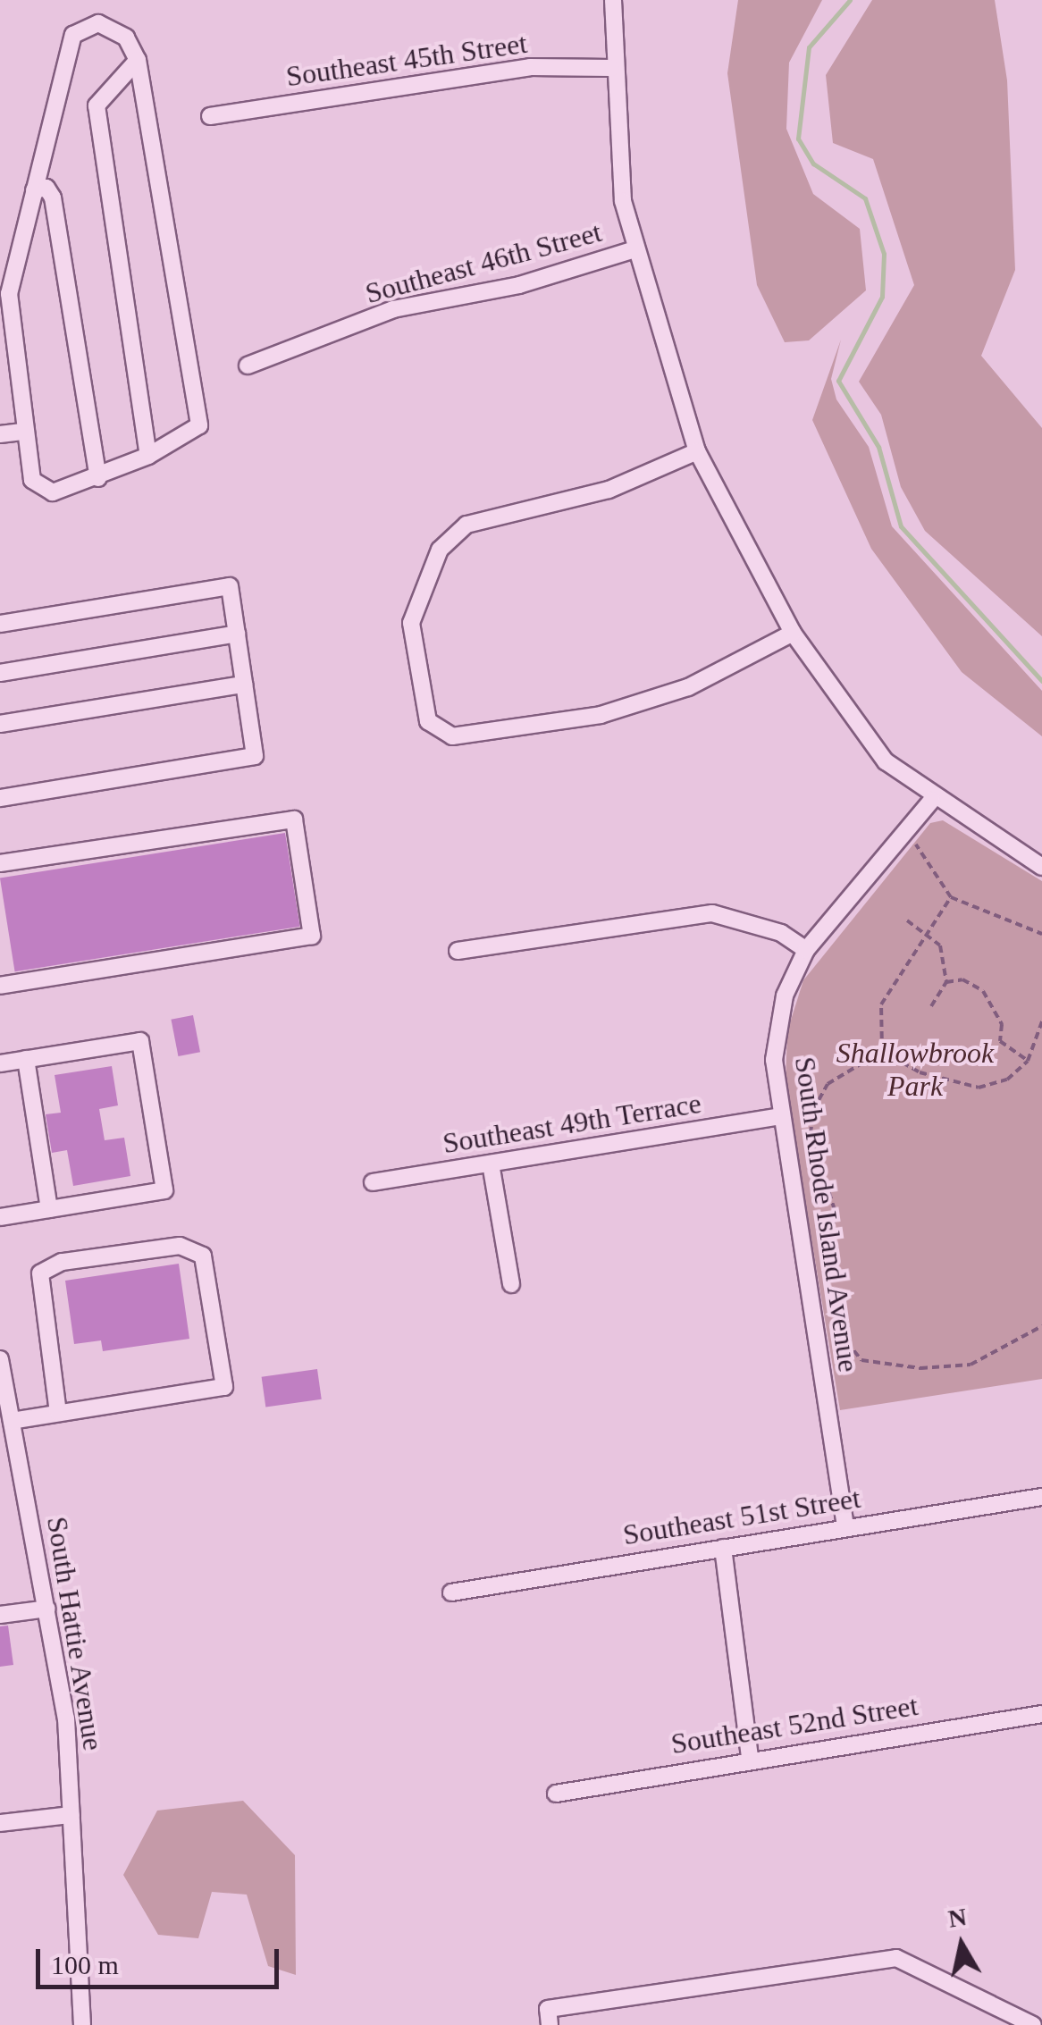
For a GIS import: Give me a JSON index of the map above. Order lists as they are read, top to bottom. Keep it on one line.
{"streets":{"street":["Southeast 45th Street","Southeast 46th Street","Southeast 49th Terrace","South Rhode Island Avenue","Southeast 51st Street","South Hattie Avenue","Southeast 52nd Street"]},"crossings":[["Southeast 49th Terrace","South Rhode Island Avenue"],["South Rhode Island Avenue","Southeast 51st Street"]],"parks":["Shallowbrook Park"],"scale_bar":"100 m","north":"top"}
